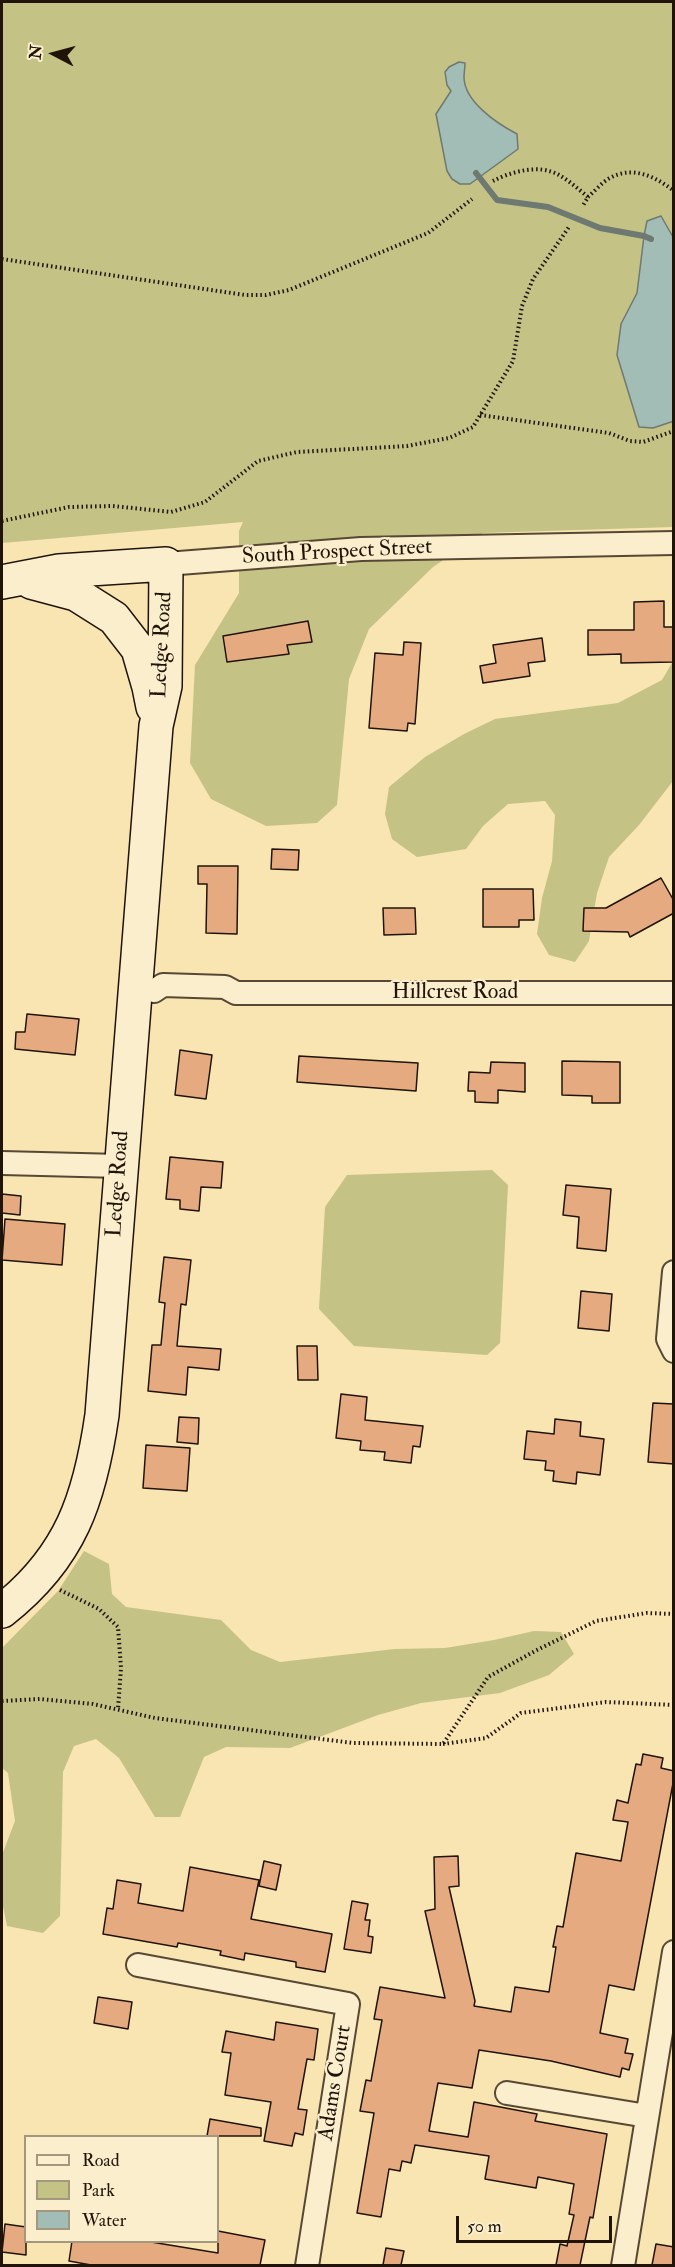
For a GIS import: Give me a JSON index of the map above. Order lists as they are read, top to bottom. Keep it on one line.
{"streets":{"street":["South Prospect Street","Ledge Road","Hillcrest Road","Adams Court"]},"crossings":[["South Prospect Street","Ledge Road"],["Ledge Road","Hillcrest Road"]],"legend":["Road","Park","Water"],"scale_bar":"50 m","north":"left"}
